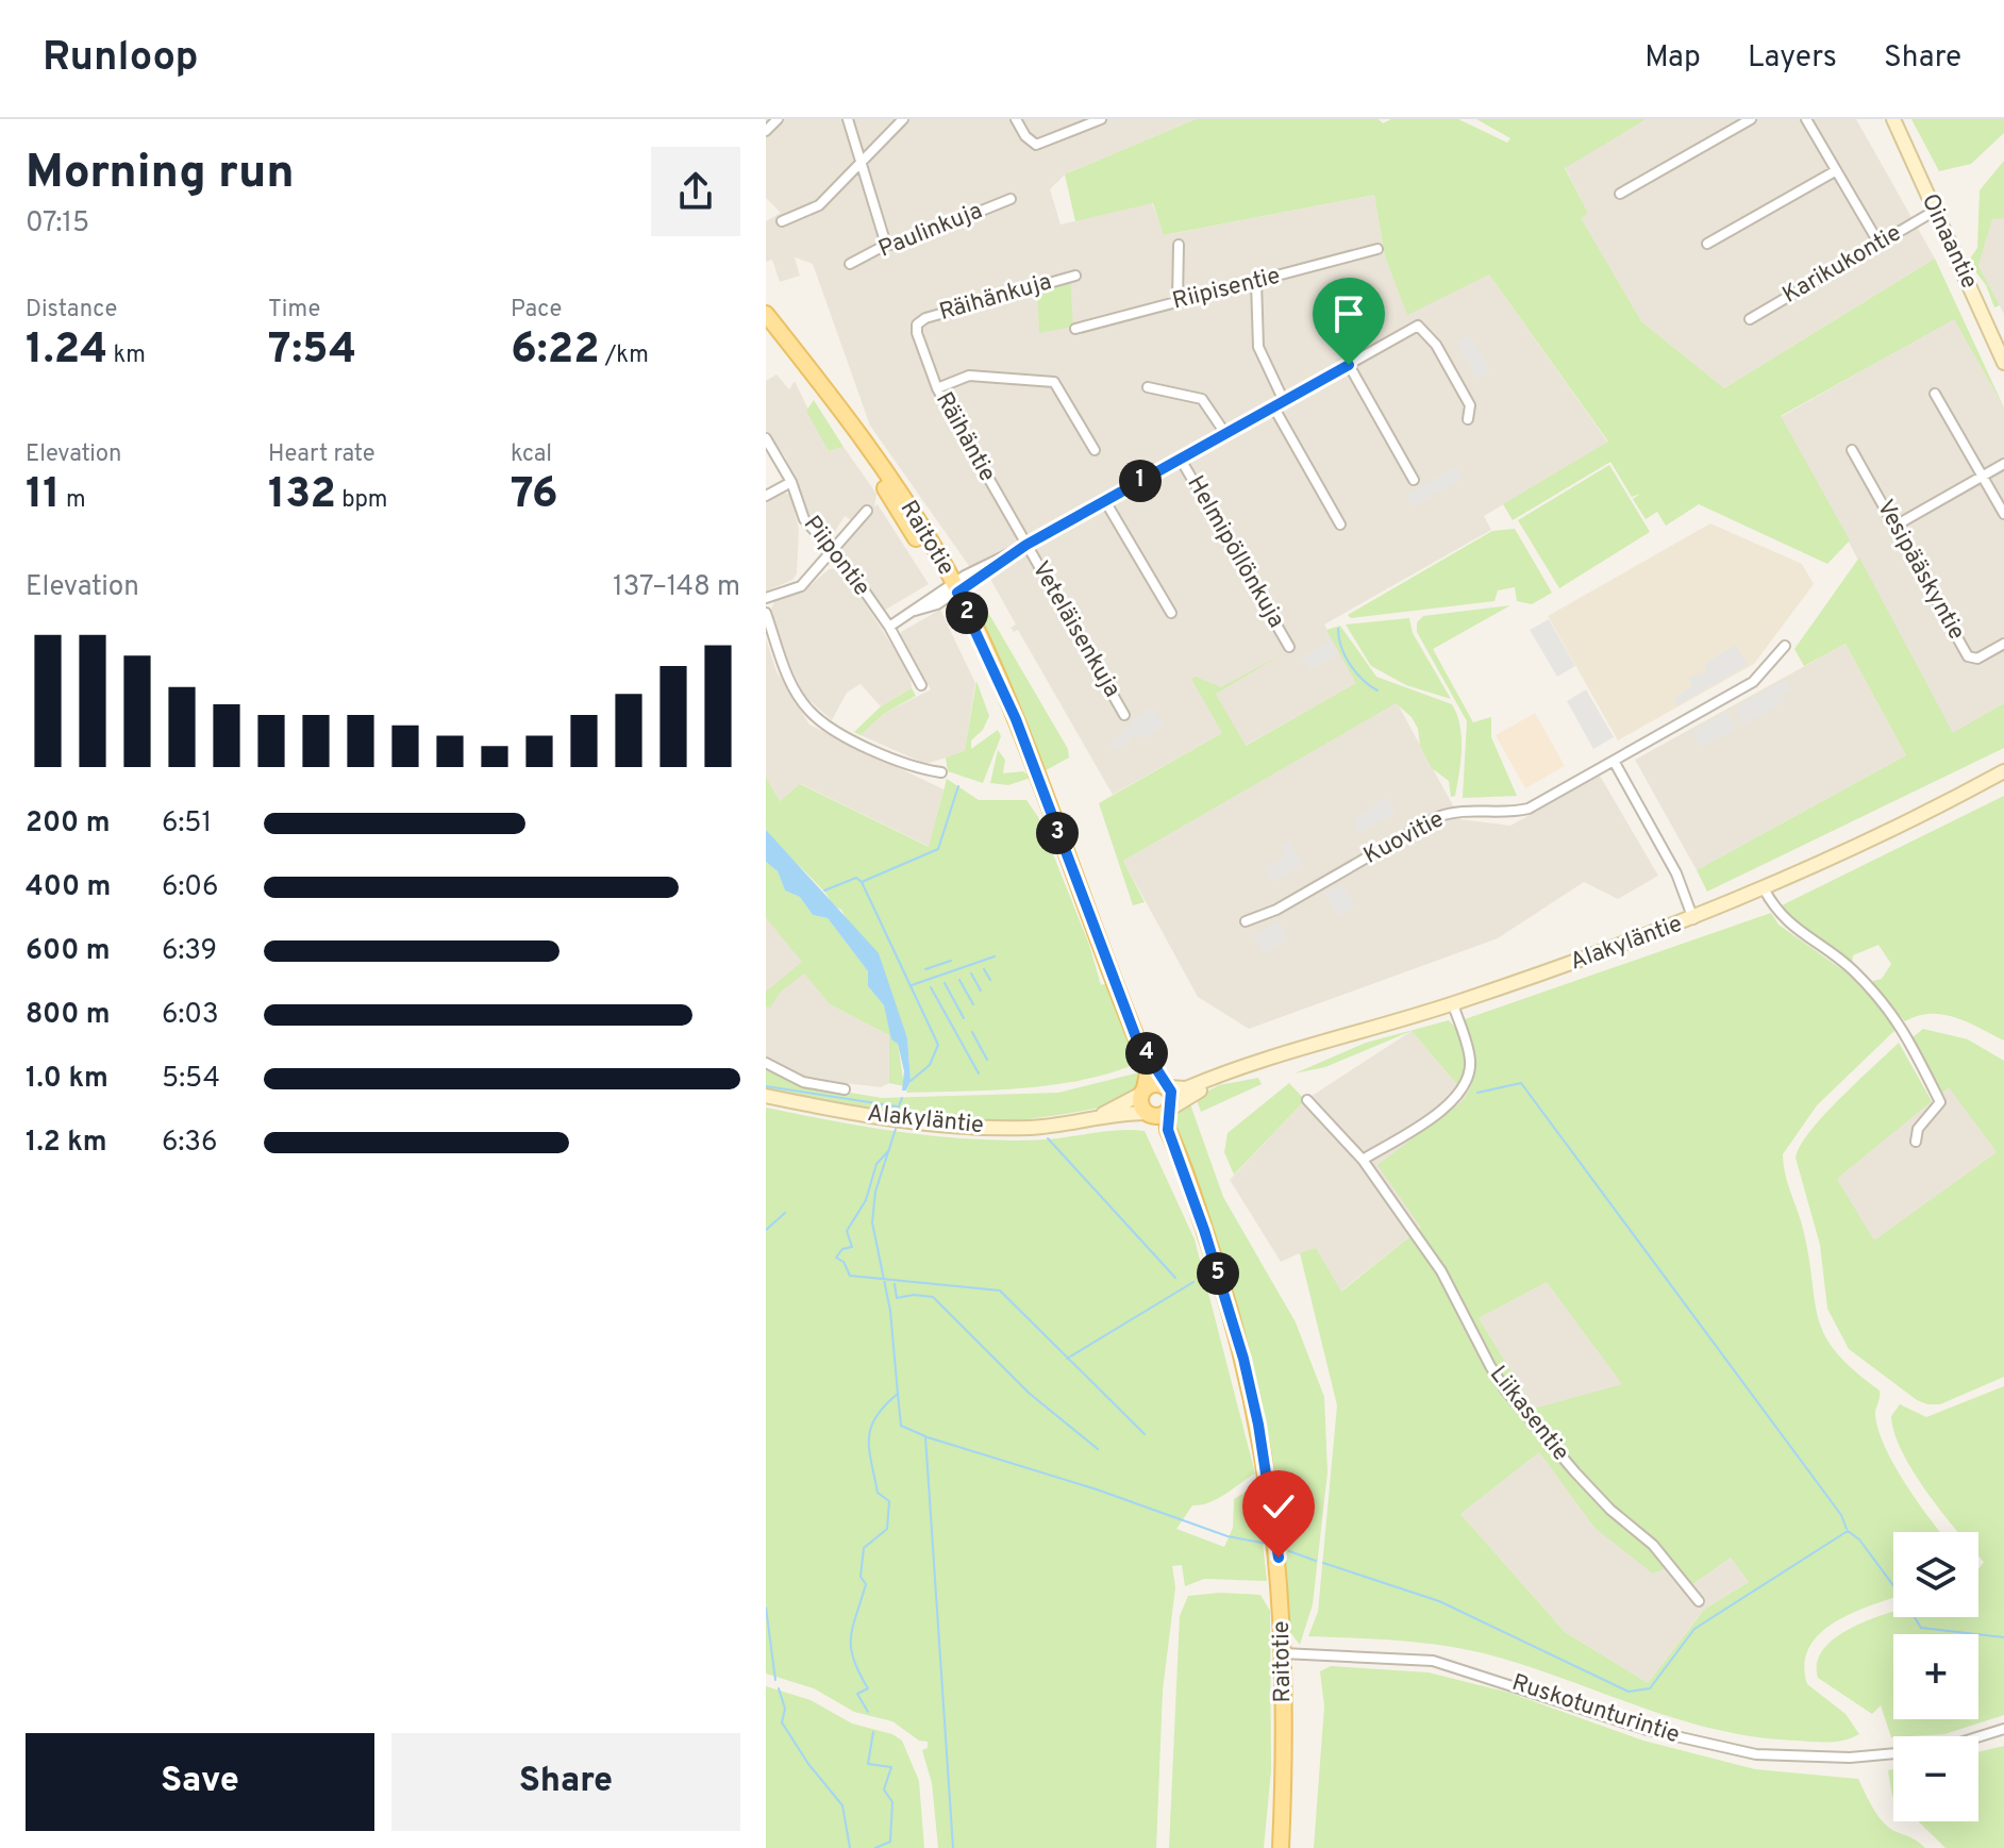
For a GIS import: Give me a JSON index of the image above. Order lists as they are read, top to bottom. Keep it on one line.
{"streets":{"main road":["Oinaantie","Raitotie","Alakyläntie"],"street":["Paulinkuja","Karikukontie","Riipisentie","Räihänkuja","Räihäntie","Helmipöllönkuja","Piipontie","Vesipääskyntie","Veteläisenkuja","Kuovitie","Liikasentie","Ruskotunturintie"]},"crossings":[["Oinaantie","Karikukontie"],["Räihänkuja","Räihäntie"],["Räihäntie","Veteläisenkuja"],["Raitotie","Alakyläntie"],["Raitotie","Ruskotunturintie"]],"page":{"header":"Runloop","nav":["Map","Layers","Share"],"heading":["Morning run","07:15"],"stats":[["Distance","1.24 km"],["Time","7:54"],["Pace","6:22 /km"],["Elevation","11 m"],["Heart rate","132 bpm"],["kcal","76"]],"pins":["1","2","3","4","5"],"chart":["Elevation","137–148 m"],"list":[{"name":"200 m","note":"6:51"},{"name":"400 m","note":"6:06"},{"name":"600 m","note":"6:39"},{"name":"800 m","note":"6:03"},{"name":"1.0 km","note":"5:54"},{"name":"1.2 km","note":"6:36"}],"map_buttons":["+","−"],"buttons":["Save","Share"]}}
